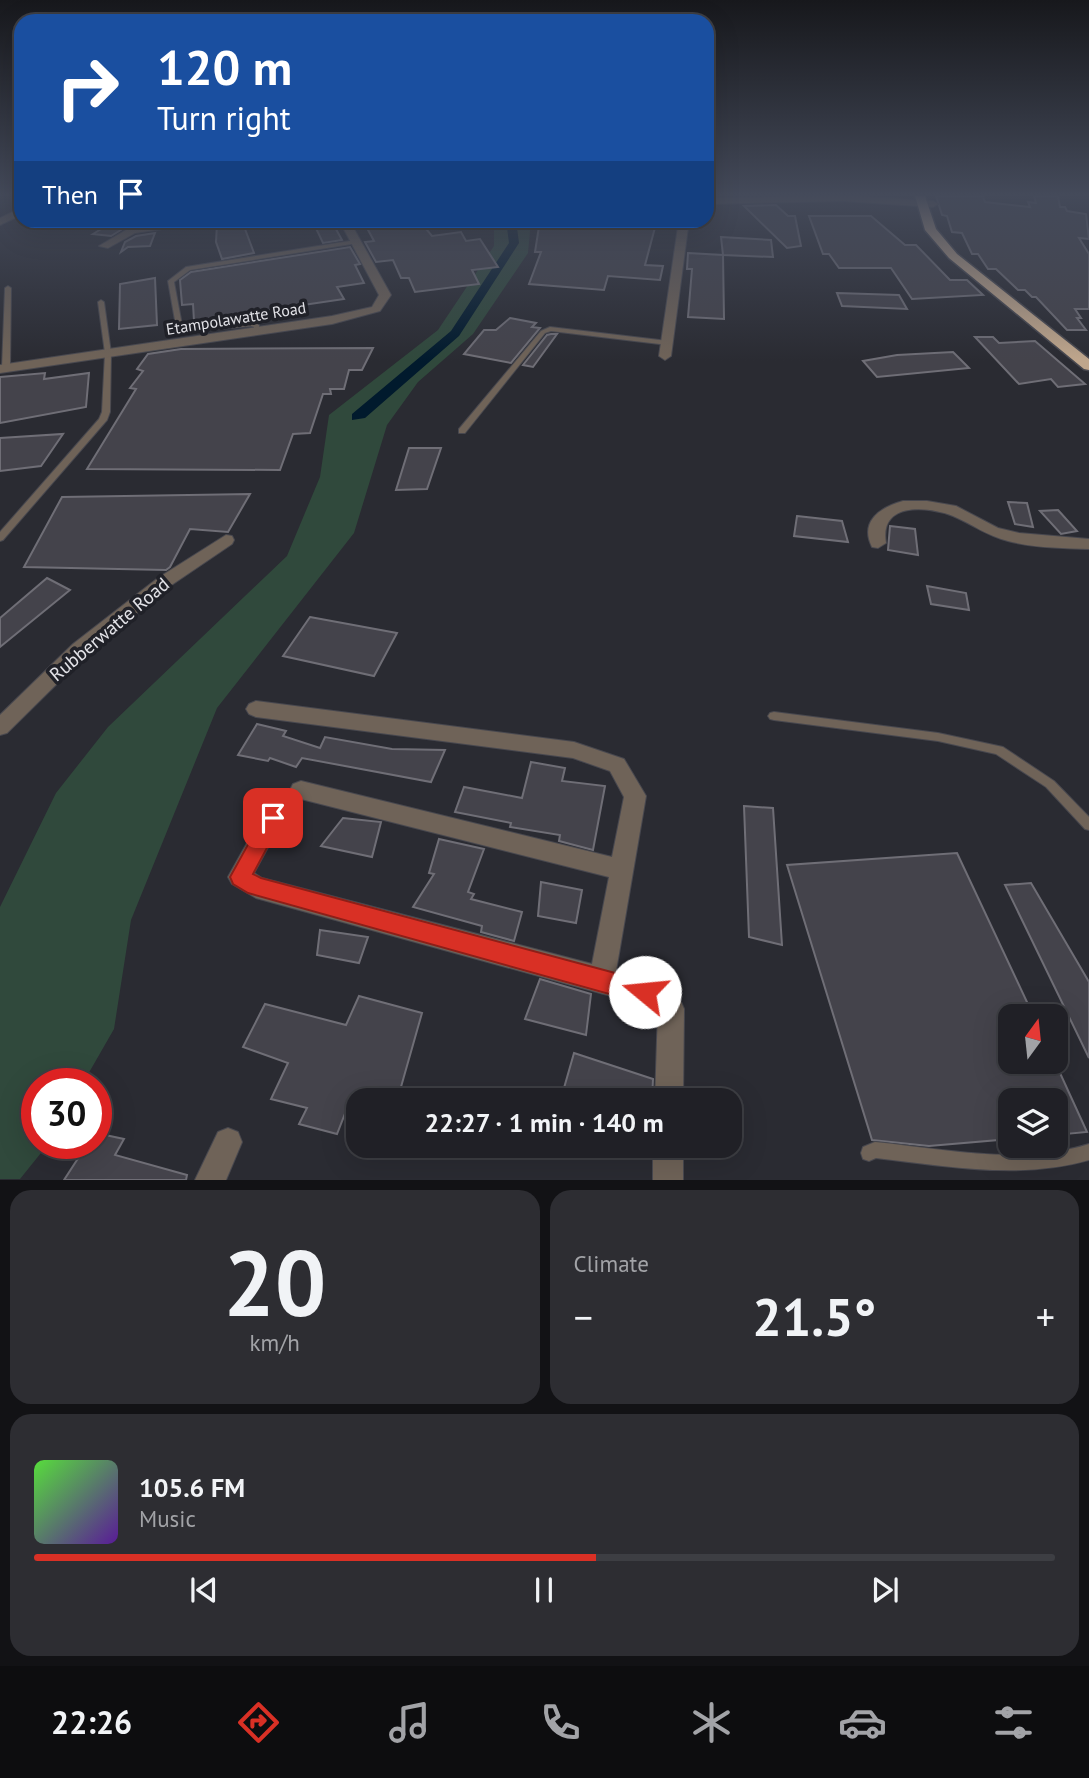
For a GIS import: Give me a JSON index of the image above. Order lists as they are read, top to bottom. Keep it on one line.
{"streets":{"street":["Etampolawatte Road","Rubberwatte Road"]},"north":"top","page":{"turn":["120 m","Turn right"],"then":"Then","limit":"30","trip":"22:27 · 1 min · 140 m","tile":[["20","km/h"],"Climate"],"heat":["−","21.5°","+"],"song":["105.6 FM","Music"],"tabs":"22:26"}}
